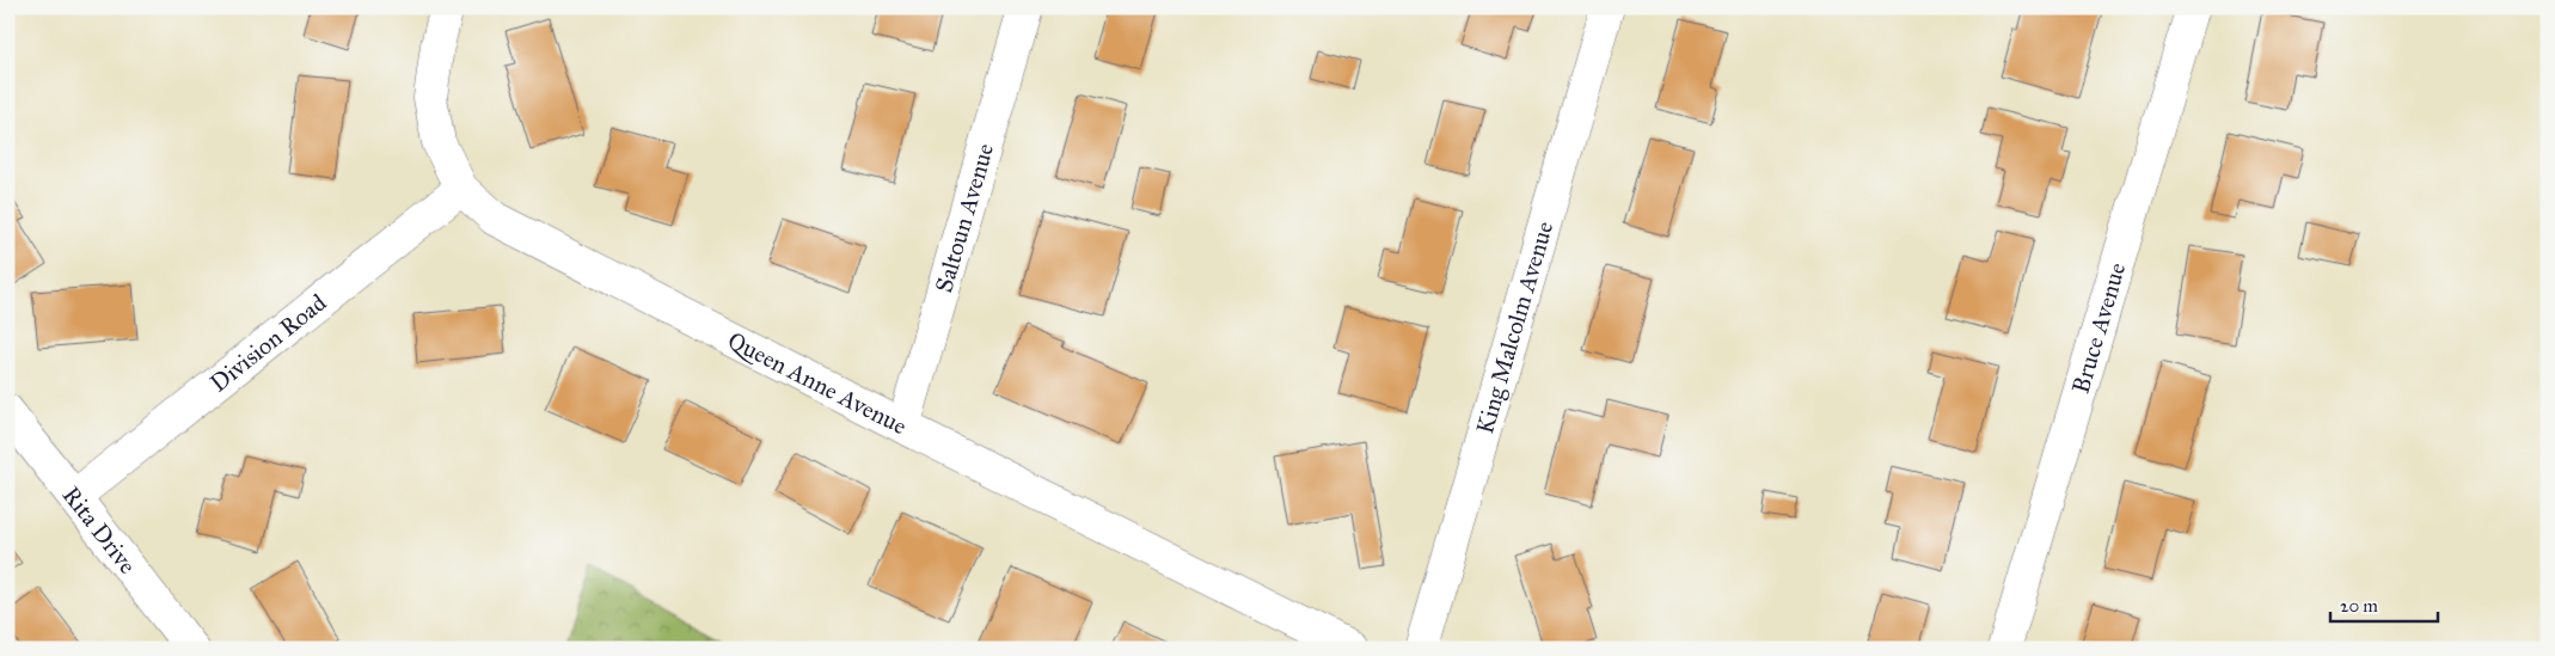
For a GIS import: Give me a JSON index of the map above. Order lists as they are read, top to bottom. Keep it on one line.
{"streets":{"street":["Saltoun Avenue","King Malcolm Avenue","Bruce Avenue","Division Road","Queen Anne Avenue","Rita Drive"]},"crossings":[["Saltoun Avenue","Queen Anne Avenue"],["Division Road","Queen Anne Avenue"],["Division Road","Rita Drive"]],"scale_bar":"20 m"}
